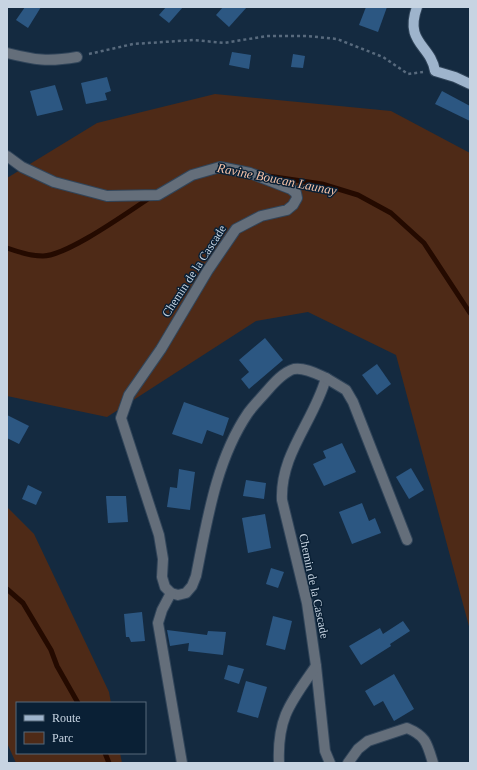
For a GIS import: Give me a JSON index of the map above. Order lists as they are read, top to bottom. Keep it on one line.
{"streets":{"street":["Chemin de la Cascade"]},"water":["Ravine Boucan Launay"],"legend":["Route","Parc"]}
